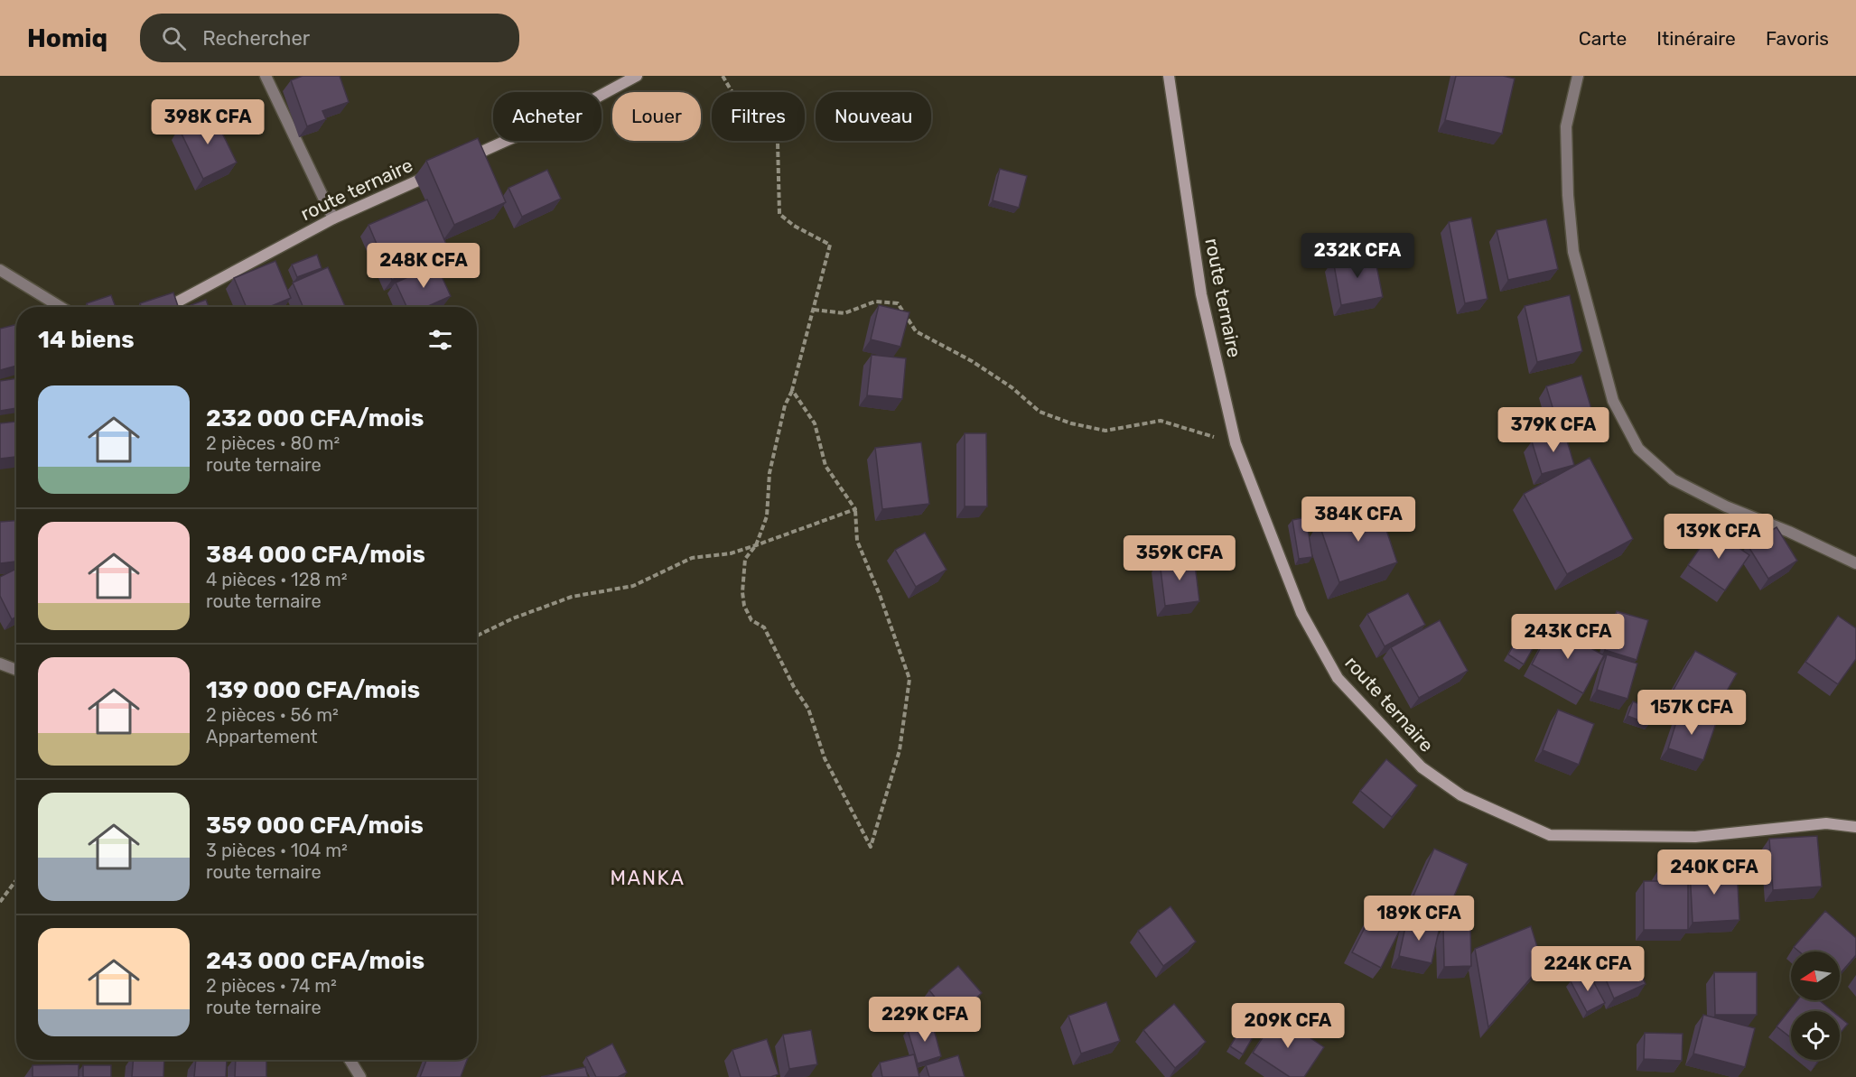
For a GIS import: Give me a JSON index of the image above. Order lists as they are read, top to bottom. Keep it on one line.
{"streets":{"street":["route ternaire"]},"districts":["MANKA"],"north":"left","page":{"header":"Homiq","search":"Rechercher","nav":["Carte","Itinéraire","Favoris"],"chip":["Acheter","Louer","Filtres","Nouveau"],"price":["398K CFA","232K CFA","248K CFA","379K CFA","384K CFA","139K CFA","359K CFA","243K CFA","157K CFA","240K CFA","189K CFA","224K CFA","229K CFA","209K CFA"],"heading":"14 biens","list":[{"name":"232 000 CFA/mois","note":"2 pièces · 80 m² · route ternaire"},{"name":"384 000 CFA/mois","note":"4 pièces · 128 m² · route ternaire"},{"name":"139 000 CFA/mois","note":"2 pièces · 56 m² · Appartement"},{"name":"359 000 CFA/mois","note":"3 pièces · 104 m² · route ternaire"},{"name":"243 000 CFA/mois","note":"2 pièces · 74 m² · route ternaire"}]}}
